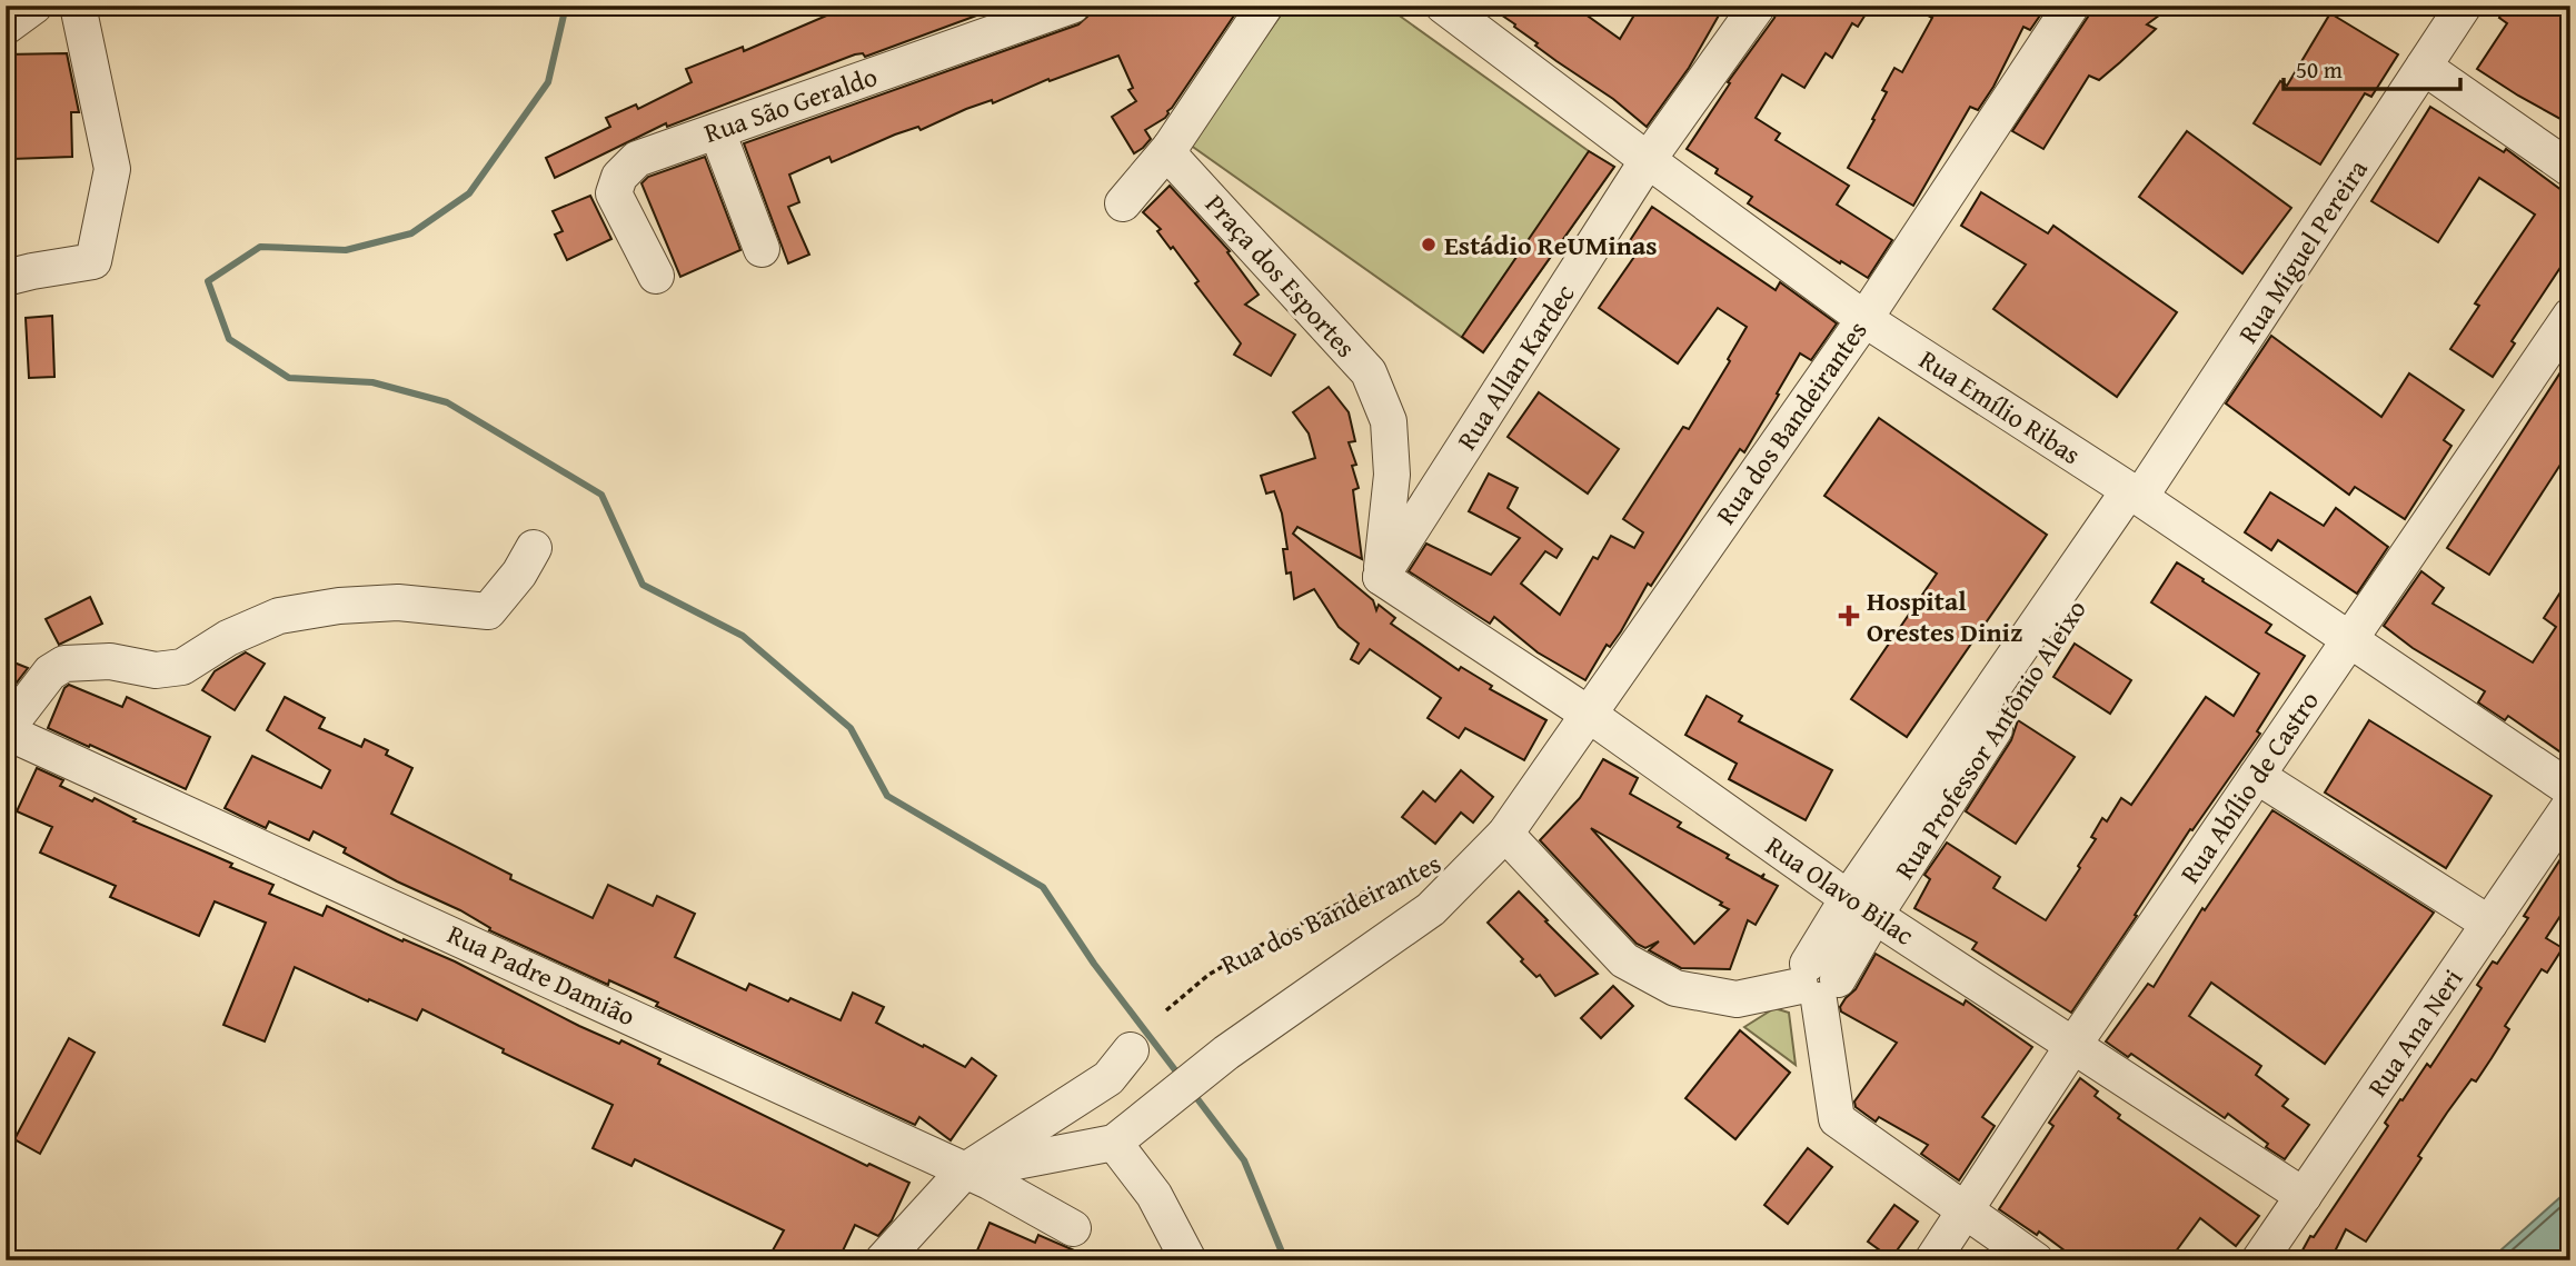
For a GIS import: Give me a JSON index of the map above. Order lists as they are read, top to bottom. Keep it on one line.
{"streets":{"street":["Rua São Geraldo","Rua Miguel Pereira","Praça dos Esportes","Rua Allan Kardec","Rua Emílio Ribas","Rua dos Bandeirantes","Rua Professor Antônio Aleixo","Rua Abílio de Castro","Rua Olavo Bilac","Rua Padre Damião","Rua Ana Neri"]},"crossings":[["Rua Miguel Pereira","Rua Emílio Ribas"],["Rua Miguel Pereira","Rua Professor Antônio Aleixo"],["Praça dos Esportes","Rua Allan Kardec"],["Praça dos Esportes","Rua Olavo Bilac"],["Rua Allan Kardec","Rua Emílio Ribas"],["Rua Allan Kardec","Rua Olavo Bilac"],["Rua Emílio Ribas","Rua dos Bandeirantes"],["Rua Emílio Ribas","Rua Professor Antônio Aleixo"],["Rua Emílio Ribas","Rua Abílio de Castro"],["Rua dos Bandeirantes","Rua Olavo Bilac"],["Rua Professor Antônio Aleixo","Rua Olavo Bilac"],["Rua Abílio de Castro","Rua Olavo Bilac"],["Rua Olavo Bilac","Rua Ana Neri"]],"places":{"other":["Estádio ReUMinas"],"health":["Hospital Orestes Diniz"]},"scale_bar":"50 m"}
